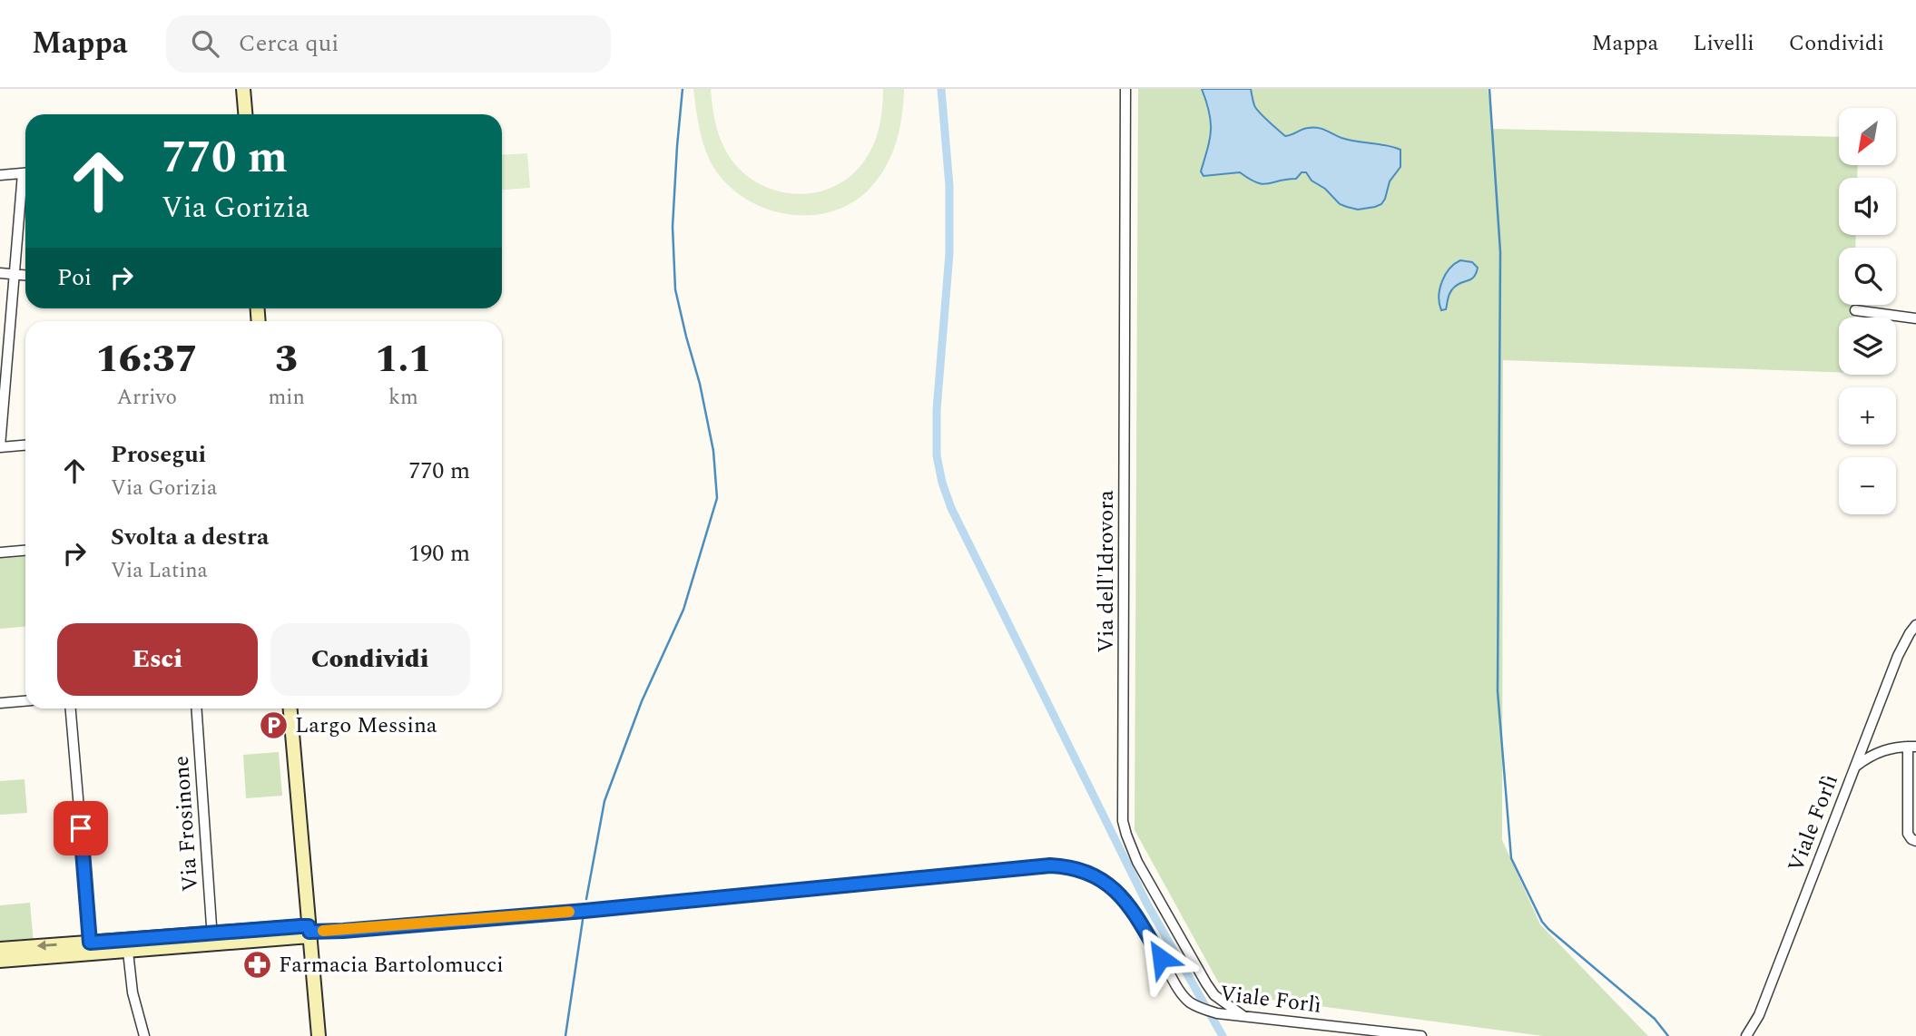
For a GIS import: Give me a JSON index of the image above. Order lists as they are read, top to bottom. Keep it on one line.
{"streets":{"street":["Via dell'Idrovora","Viale Forlì","Via Frosinone"]},"crossings":[["Via dell'Idrovora","Viale Forlì"]],"places":{"parking":["Largo Messina"],"pharmacy":["Farmacia Bartolomucci"]},"north":"bottom left","page":{"header":"Mappa","search":"Cerca qui","nav":["Mappa","Livelli","Condividi"],"map_buttons":["+","−"],"turn":["770 m","Via Gorizia"],"then":"Poi","eta":["16:37","Arrivo","3","min","1.1","km"],"list":[{"name":"Prosegui","note":"Via Gorizia","value":"770 m"},{"name":"Svolta a destra","note":"Via Latina","value":"190 m"}],"buttons":["Esci","Condividi"]}}
